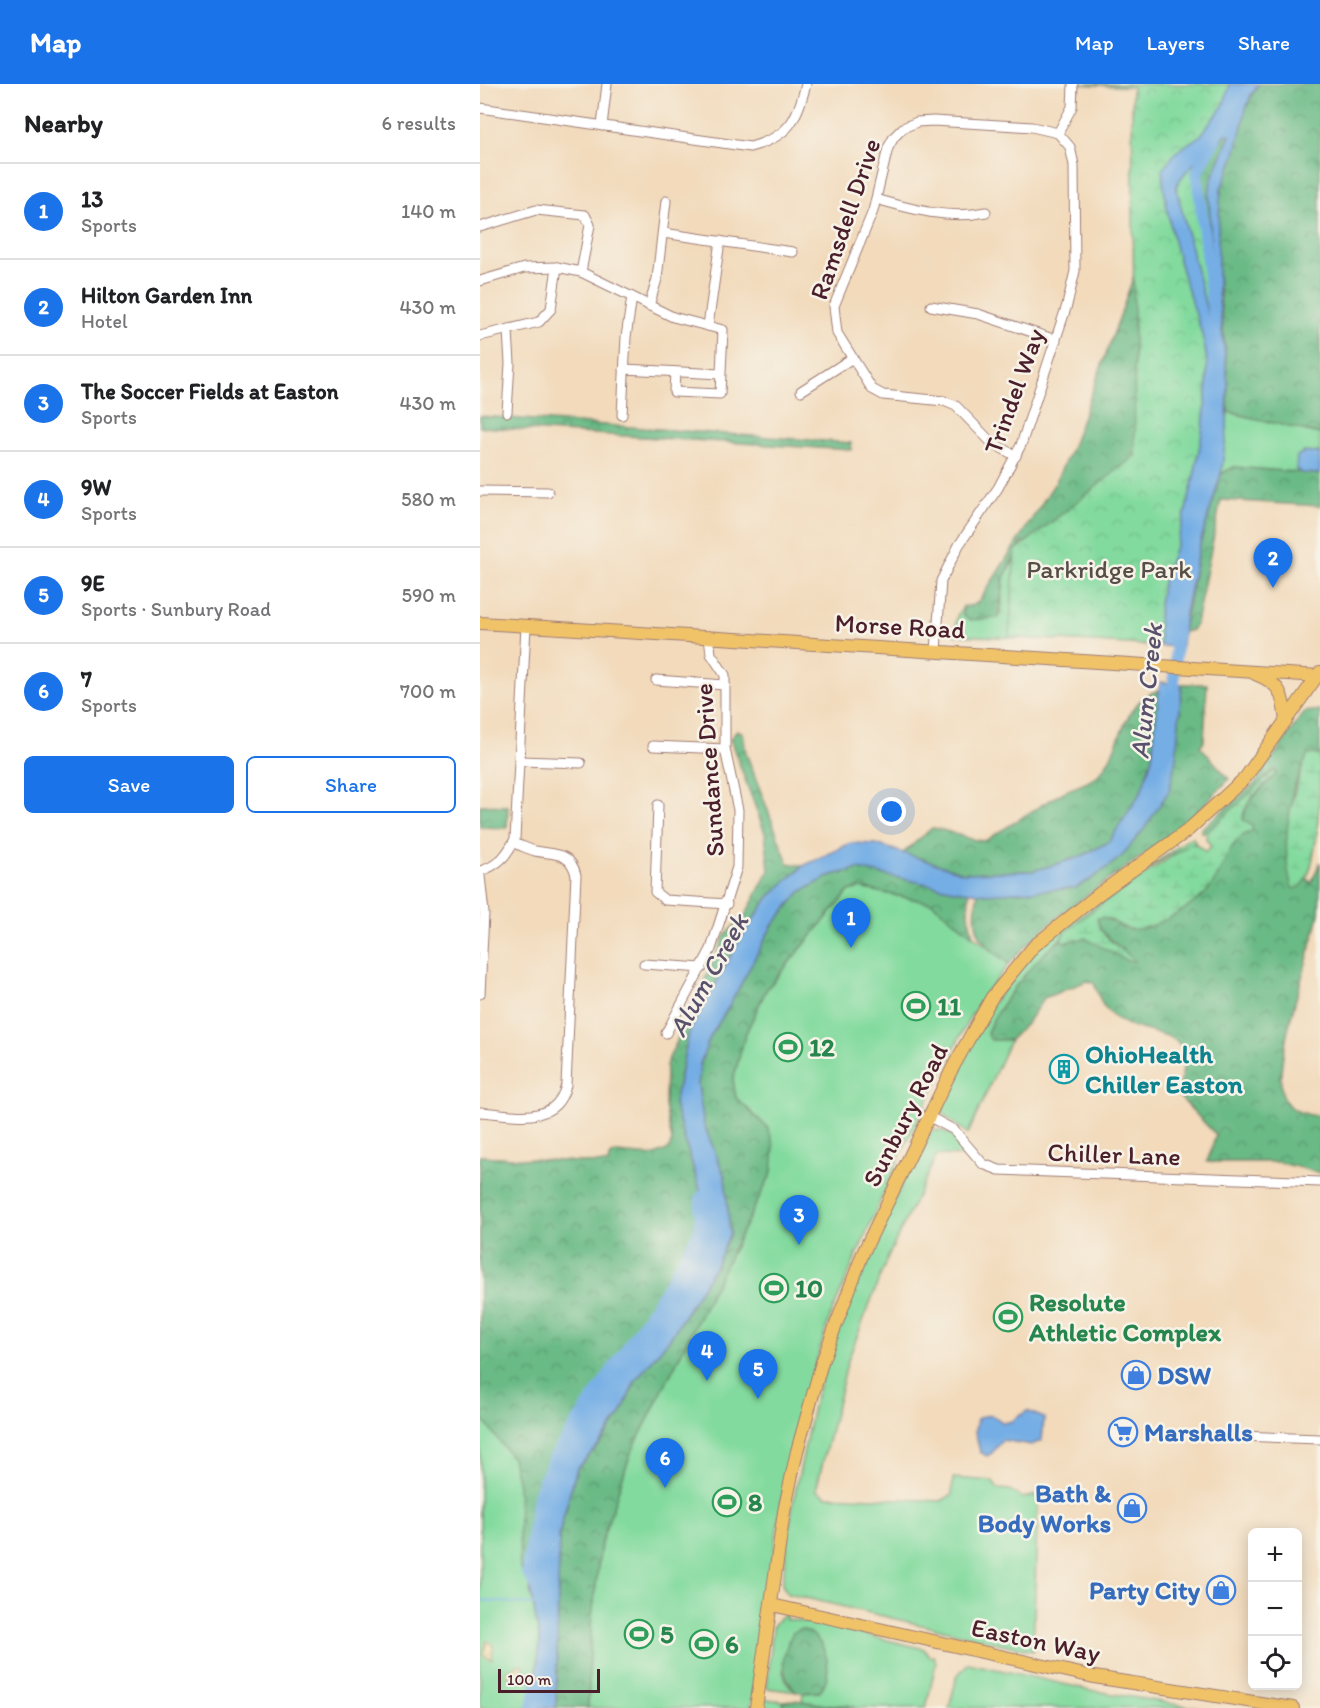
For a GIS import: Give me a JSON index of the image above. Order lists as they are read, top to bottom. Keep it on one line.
{"streets":{"main road":["Morse Road","Sunbury Road","Easton Way"],"street":["Ramsdell Drive","Trindel Way","Sundance Drive","Chiller Lane"]},"crossings":[["Ramsdell Drive","Trindel Way"],["Trindel Way","Morse Road"],["Morse Road","Sundance Drive"],["Morse Road","Sunbury Road"],["Sunbury Road","Chiller Lane"],["Sunbury Road","Easton Way"]],"water":["Alum Creek"],"parks":["Parkridge Park"],"places":{"sports":["11","12","10","Resolute Athletic Complex","8","5","6"],"building":["OhioHealth Chiller Easton"],"shop":["DSW","Bath & Body Works","Party City"],"supermarket":["Marshalls"]},"scale_bar":"100 m","page":{"header":"Map","nav":["Map","Layers","Share"],"heading":["Nearby","6 results"],"list":[{"mark":"1","name":"13","note":"Sports","value":"140 m"},{"mark":"2","name":"Hilton Garden Inn","note":"Hotel","value":"430 m"},{"mark":"3","name":"The Soccer Fields at Easton","note":"Sports","value":"430 m"},{"mark":"4","name":"9W","note":"Sports","value":"580 m"},{"mark":"5","name":"9E","note":"Sports · Sunbury Road","value":"590 m"},{"mark":"6","name":"7","note":"Sports","value":"700 m"}],"pins":["2","1","3","4","5","6"],"buttons":["Save","Share"],"map_buttons":["+","−"],"scale":"100 m"}}
